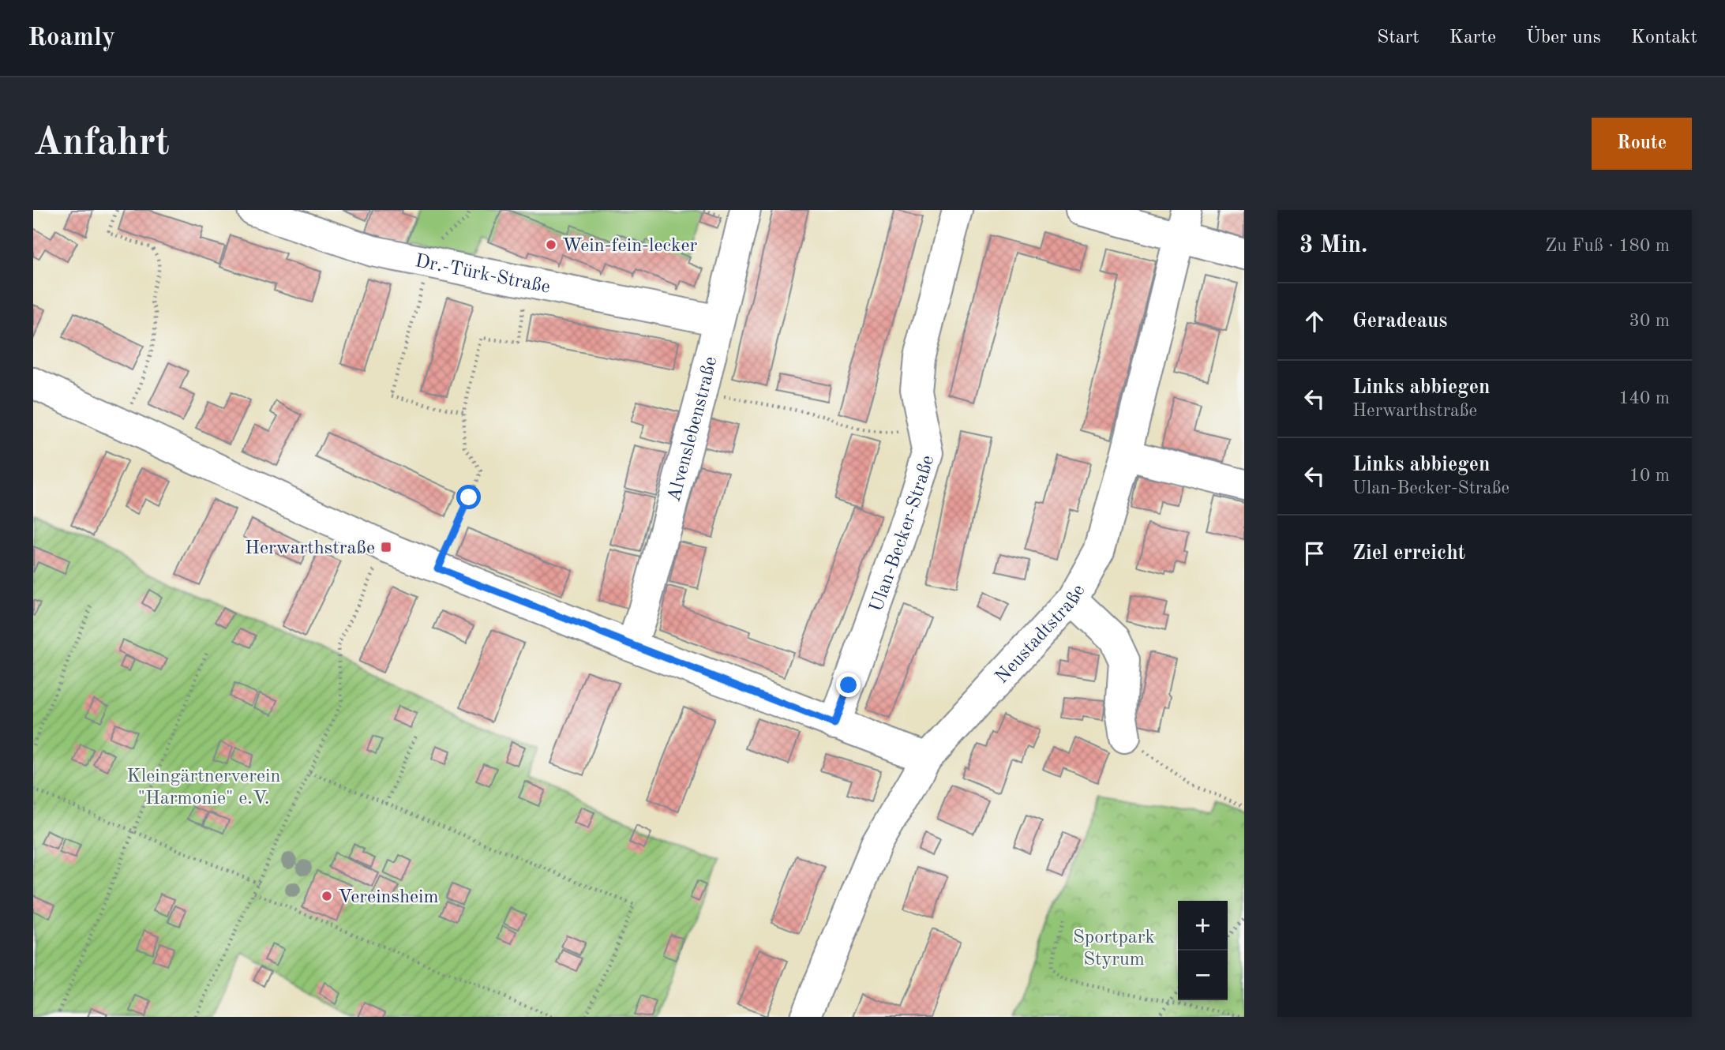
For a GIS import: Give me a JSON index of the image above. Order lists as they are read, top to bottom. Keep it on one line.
{"streets":{"street":["Dr.-Türk-Straße","Alvenslebenstraße","Ulan-Becker-Straße","Neustadtstraße"]},"crossings":[["Dr.-Türk-Straße","Alvenslebenstraße"]],"parks":["Kleingärtnerverein \"Harmonie\" e.V.","Sportpark Styrum"],"places":{"other":["Wein-fein-lecker","Vereinsheim"],"transit":["Herwarthstraße"]},"page":{"header":"Roamly","nav":["Start","Karte","Über uns","Kontakt"],"buttons":"Route","title":"Anfahrt","heading":["3 Min.","Zu Fuß · 180 m"],"list":[["Geradeaus","30 m"],["Links abbiegen","Herwarthstraße","140 m"],["Links abbiegen","Ulan-Becker-Straße","10 m"],"Ziel erreicht"],"map_buttons":["+","−"]}}
